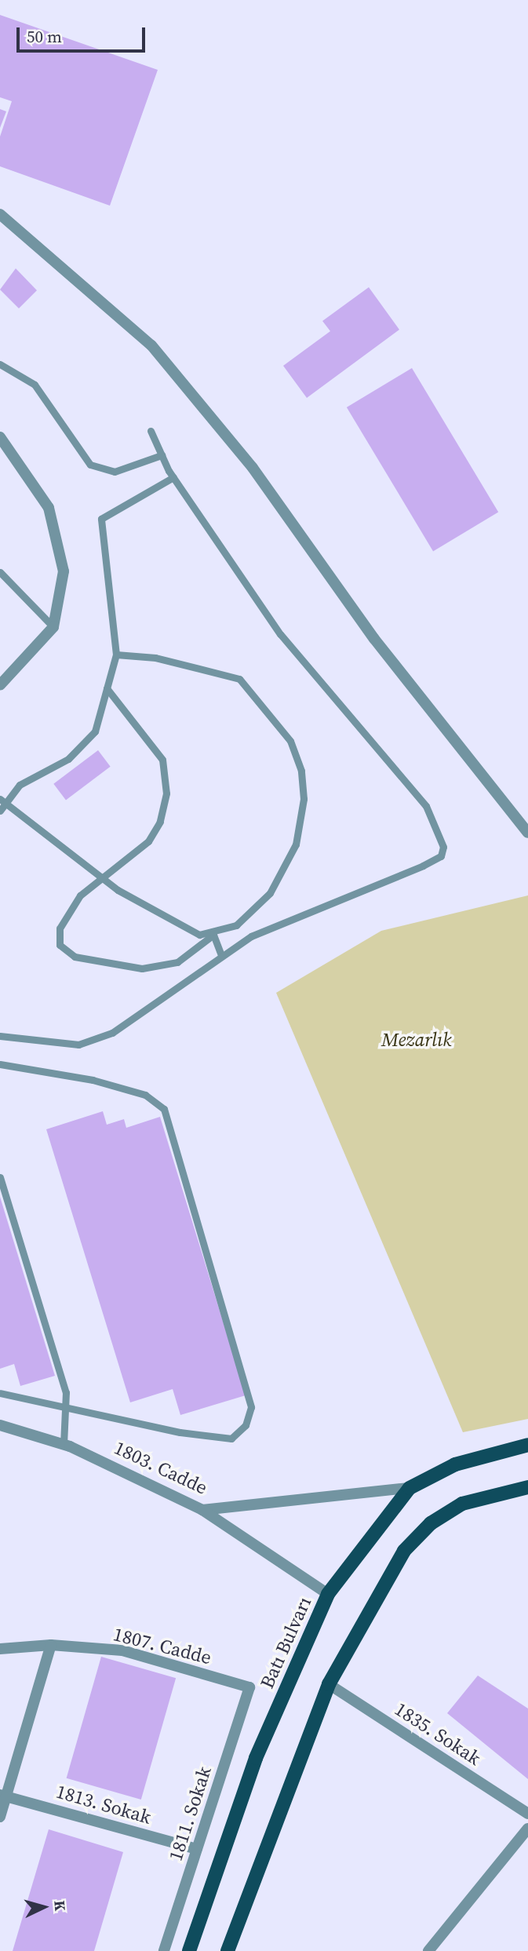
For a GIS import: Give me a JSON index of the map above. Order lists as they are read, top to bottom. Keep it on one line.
{"streets":{"main road":["Batı Bulvarı"],"street":["1803. Cadde","1807. Cadde","1835. Sokak","1813. Sokak","1811. Sokak"]},"crossings":[["1803. Cadde","Batı Bulvarı"],["1807. Cadde","1811. Sokak"],["1813. Sokak","1811. Sokak"]],"parks":["Mezarlık"],"scale_bar":"50 m","north":"right"}
